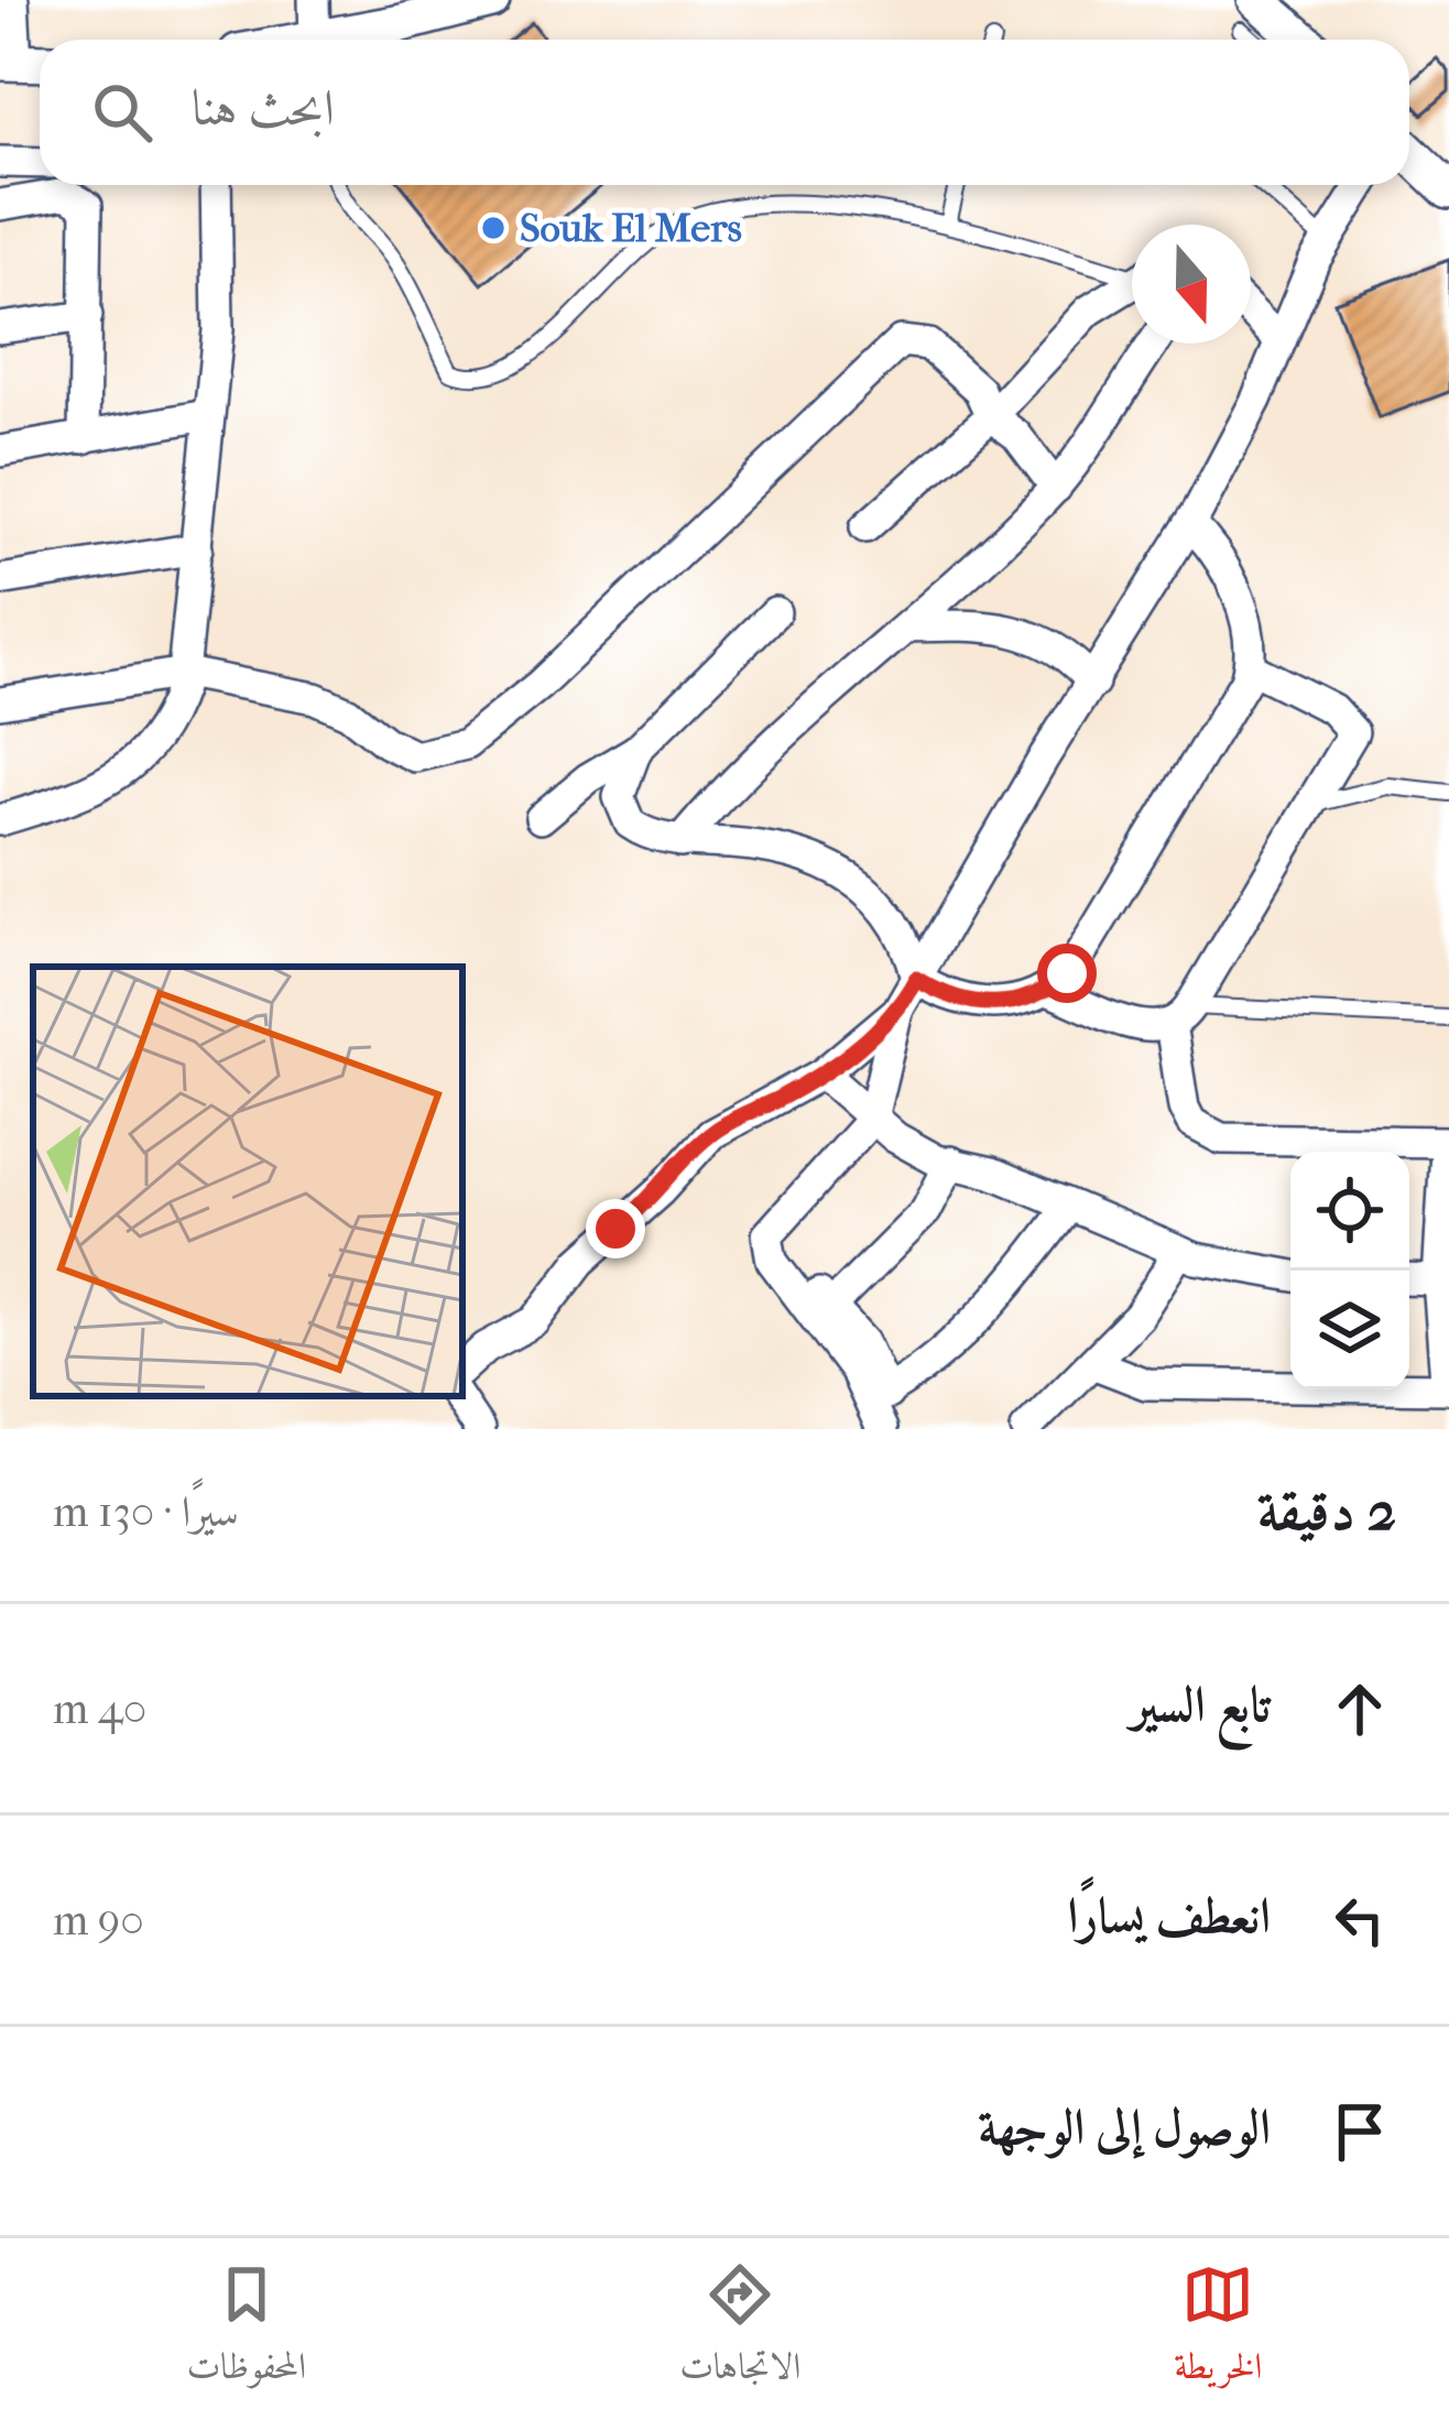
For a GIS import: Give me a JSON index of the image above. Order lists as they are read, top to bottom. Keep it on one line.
{"places":["Souk El Mers"],"north":"bottom","page":{"search":"ابحث هنا","heading":["2 دقيقة","سيرًا · 130 m"],"list":[["تابع السير","40 m"],["انعطف يسارًا","90 m"],"الوصول إلى الوجهة"],"nav":["الخريطة","الاتجاهات","المحفوظات"]}}
